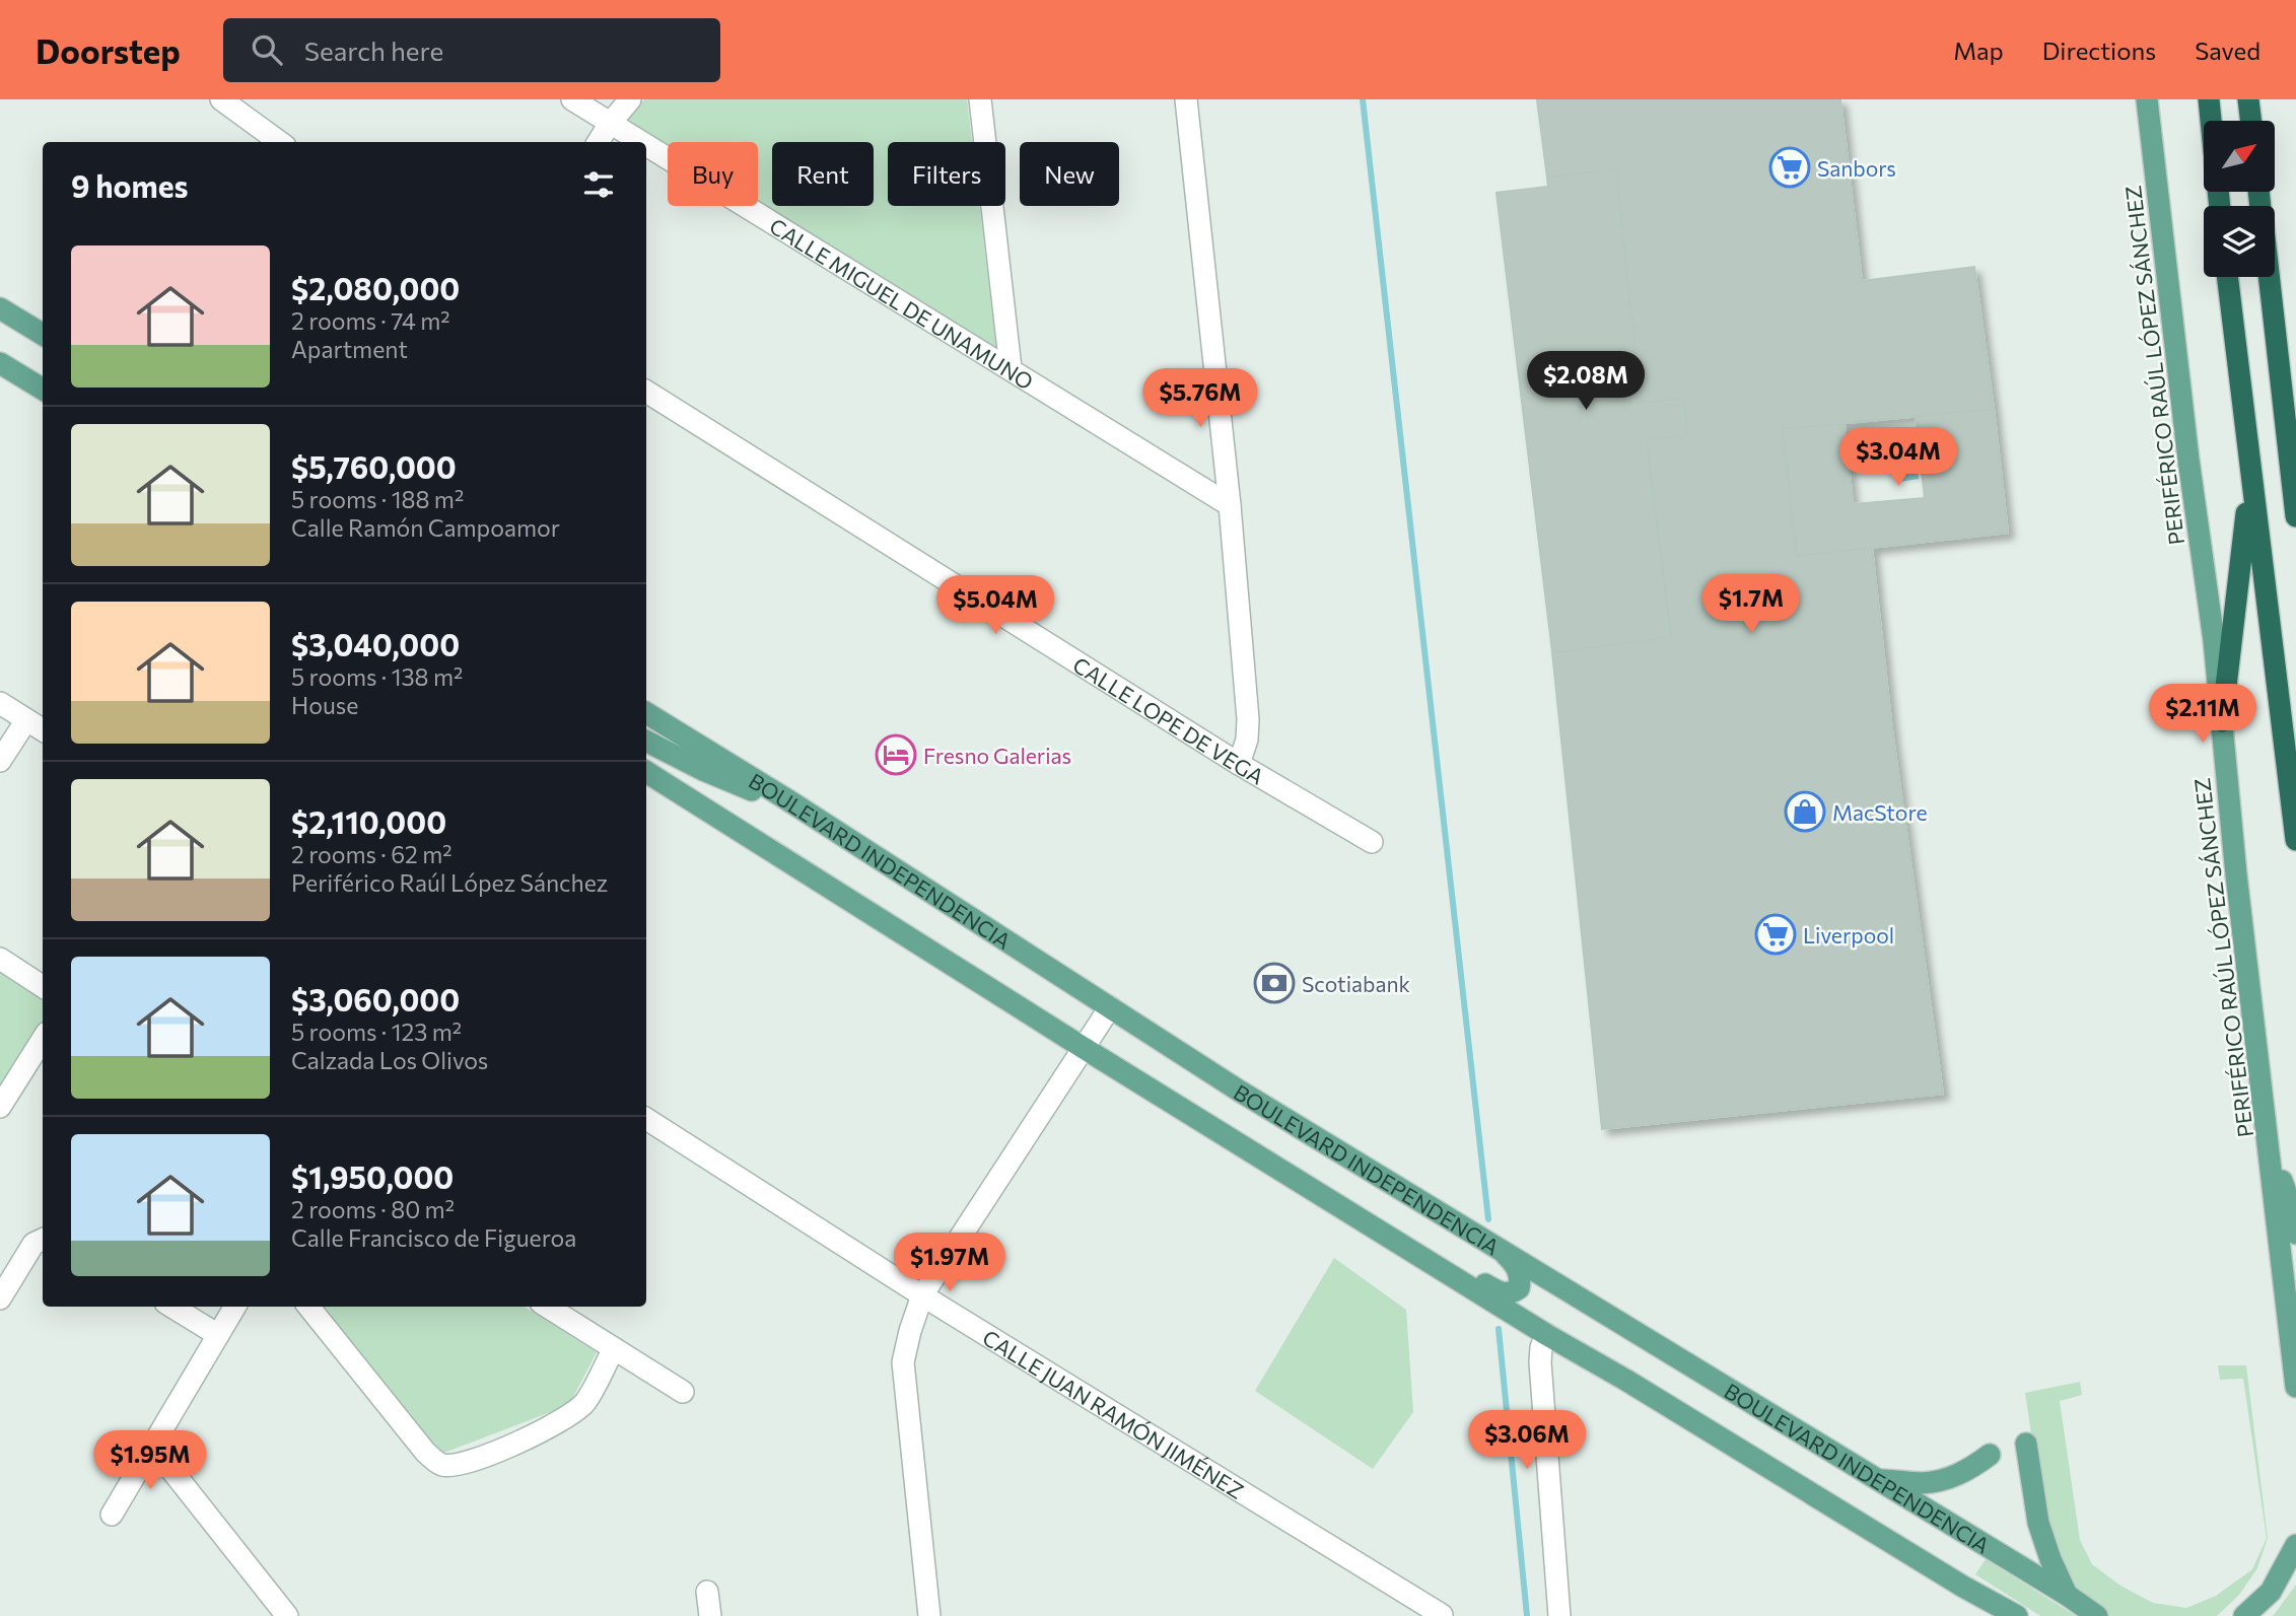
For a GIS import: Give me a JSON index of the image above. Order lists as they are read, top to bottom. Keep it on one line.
{"streets":{"main road":["PERIFÉRICO RAÚL LÓPEZ SÁNCHEZ","BOULEVARD INDEPENDENCIA"],"street":["CALLE MIGUEL DE UNAMUNO","CALLE LOPE DE VEGA","CALLE JUAN RAMÓN JIMÉNEZ"]},"places":{"supermarket":["Sanbors","Liverpool"],"hotel":["Fresno Galerias"],"shop":["MacStore"],"bank":["Scotiabank"]},"north":"top right","page":{"header":"Doorstep","search":"Search here","nav":["Map","Directions","Saved"],"chip":["Buy","Rent","Filters","New"],"heading":"9 homes","list":[{"name":"$2,080,000","note":"2 rooms · 74 m² · Apartment"},{"name":"$5,760,000","note":"5 rooms · 188 m² · Calle Ramón Campoamor"},{"name":"$3,040,000","note":"5 rooms · 138 m² · House"},{"name":"$2,110,000","note":"2 rooms · 62 m² · Periférico Raúl López Sánchez"},{"name":"$3,060,000","note":"5 rooms · 123 m² · Calzada Los Olivos"},{"name":"$1,950,000","note":"2 rooms · 80 m² · Calle Francisco de Figueroa"}],"price":["$2.08M","$5.76M","$3.04M","$1.7M","$5.04M","$2.11M","$1.97M","$3.06M","$1.95M"]}}
